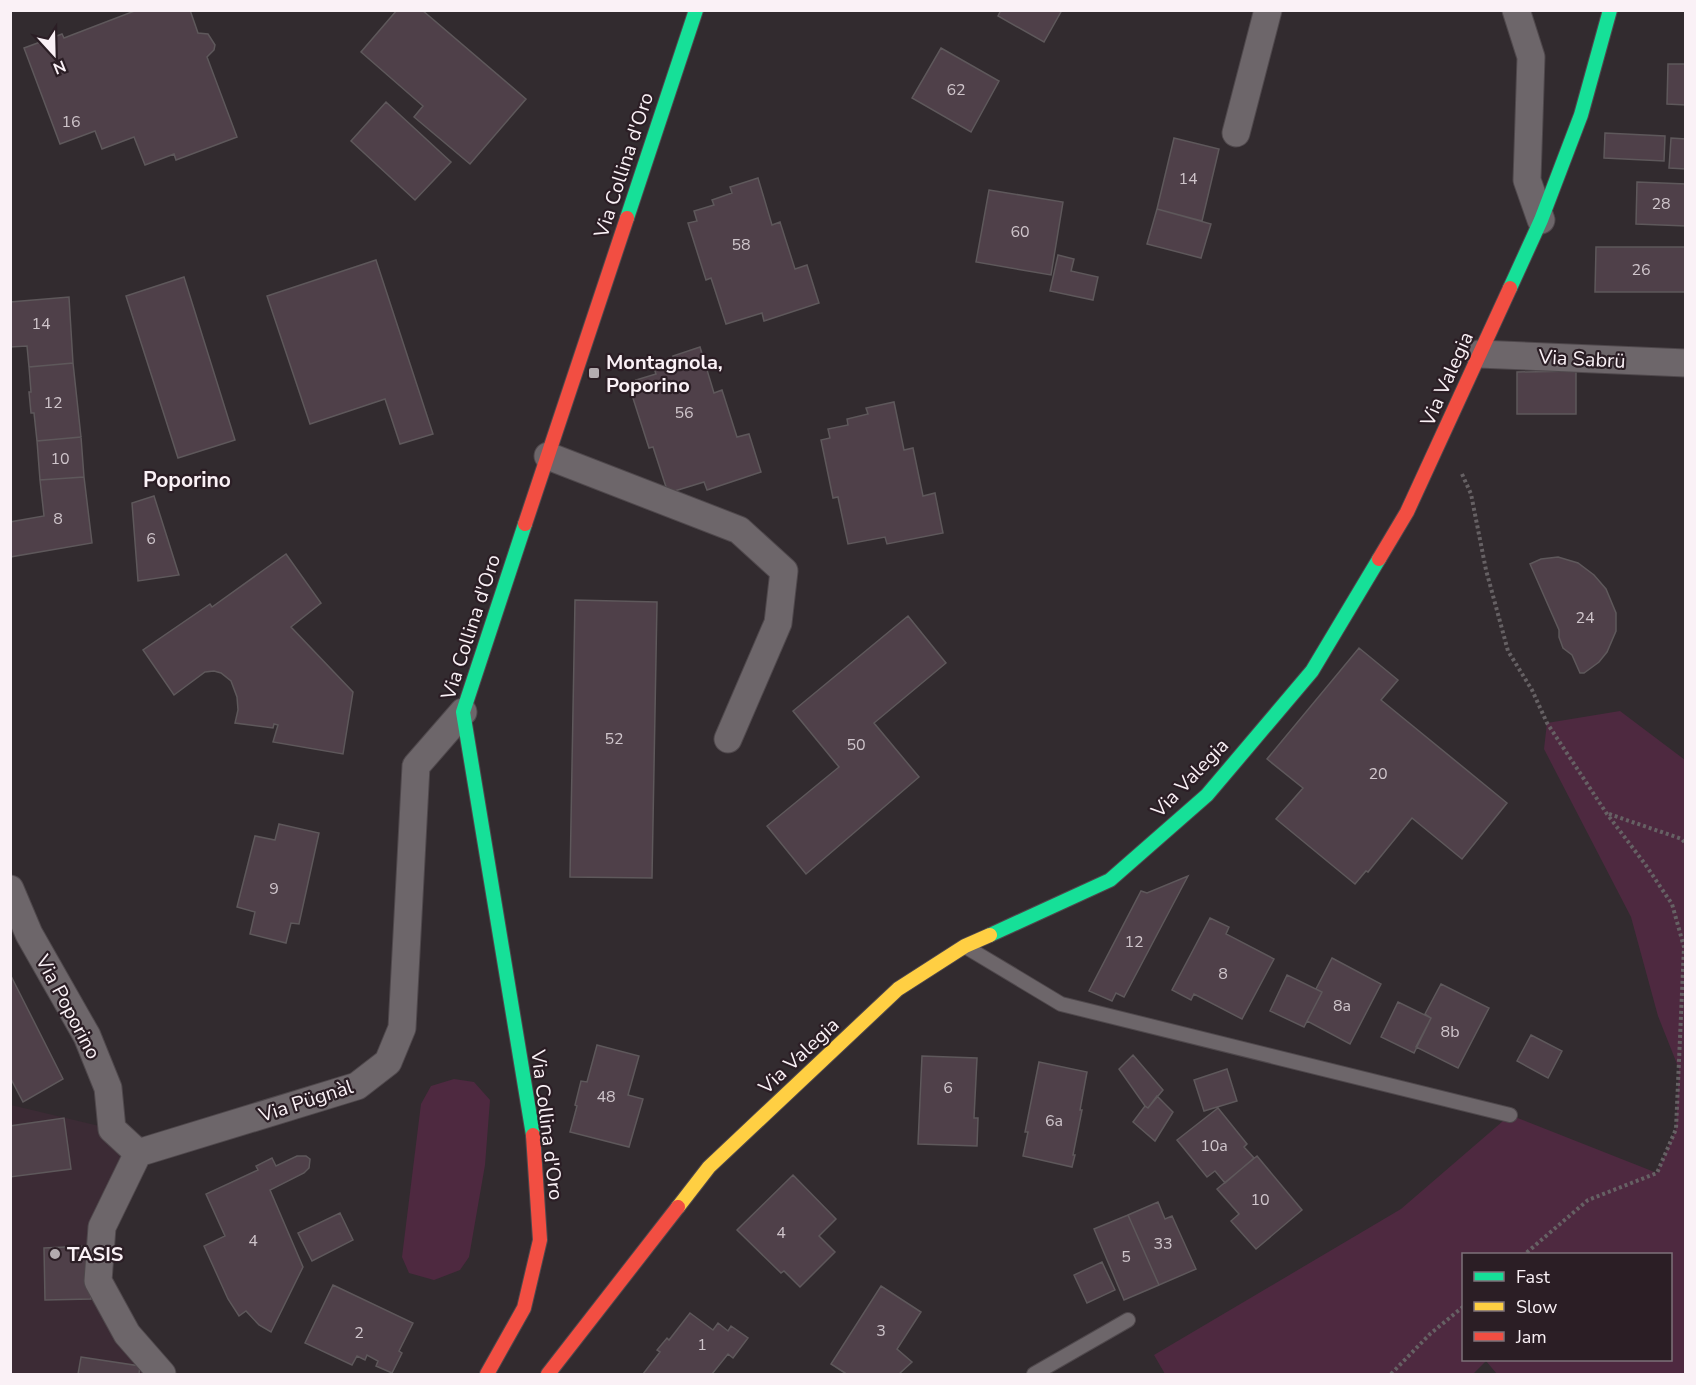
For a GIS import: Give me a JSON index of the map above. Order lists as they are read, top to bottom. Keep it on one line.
{"streets":{"street":["Via Collina d'Oro","Via Sabrü","Via Valegia","Via Poporino","Via Pügnàl"]},"crossings":[["Via Collina d'Oro","Via Pügnàl"],["Via Sabrü","Via Valegia"],["Via Poporino","Via Pügnàl"]],"districts":["Poporino"],"places":{"transit":["Montagnola, Poporino"],"other":["TASIS"]},"house_numbers":["62","16","14","28","60","58","26","14","12","56","10","8","6","24","52","50","20","9","12","8","8a","8b","6","48","6a","10a","10","4","4","33","5","3","2","1"],"legend":["Fast","Slow","Jam"],"north":"bottom"}
